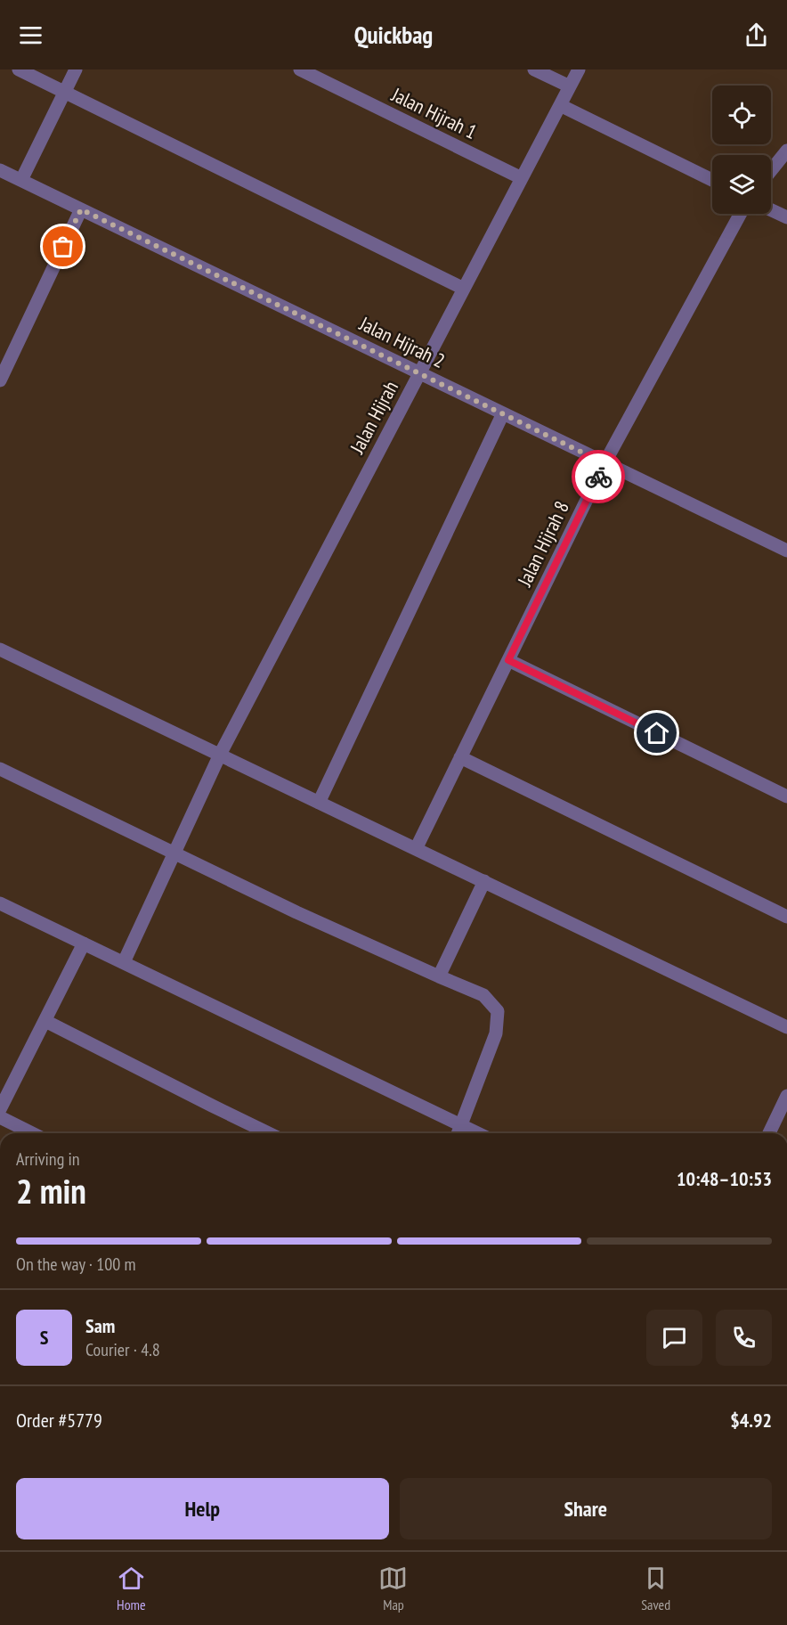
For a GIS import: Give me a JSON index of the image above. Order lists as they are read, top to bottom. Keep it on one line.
{"streets":{"street":["Jalan Hijrah 1","Jalan Hijrah 2","Jalan Hijrah","Jalan Hijrah 8"]},"crossings":[["Jalan Hijrah 1","Jalan Hijrah"],["Jalan Hijrah 2","Jalan Hijrah"],["Jalan Hijrah 2","Jalan Hijrah 8"]],"page":{"header":"Quickbag","heading":["2 min","Arriving in","10:48–10:53"],"panel":["Sam","Courier · 4.8","Order #5779","$4.92"],"bar":"On the way · 100 m","round":"S","buttons":["Help","Share"],"tabs":["Home","Map","Saved"]}}
